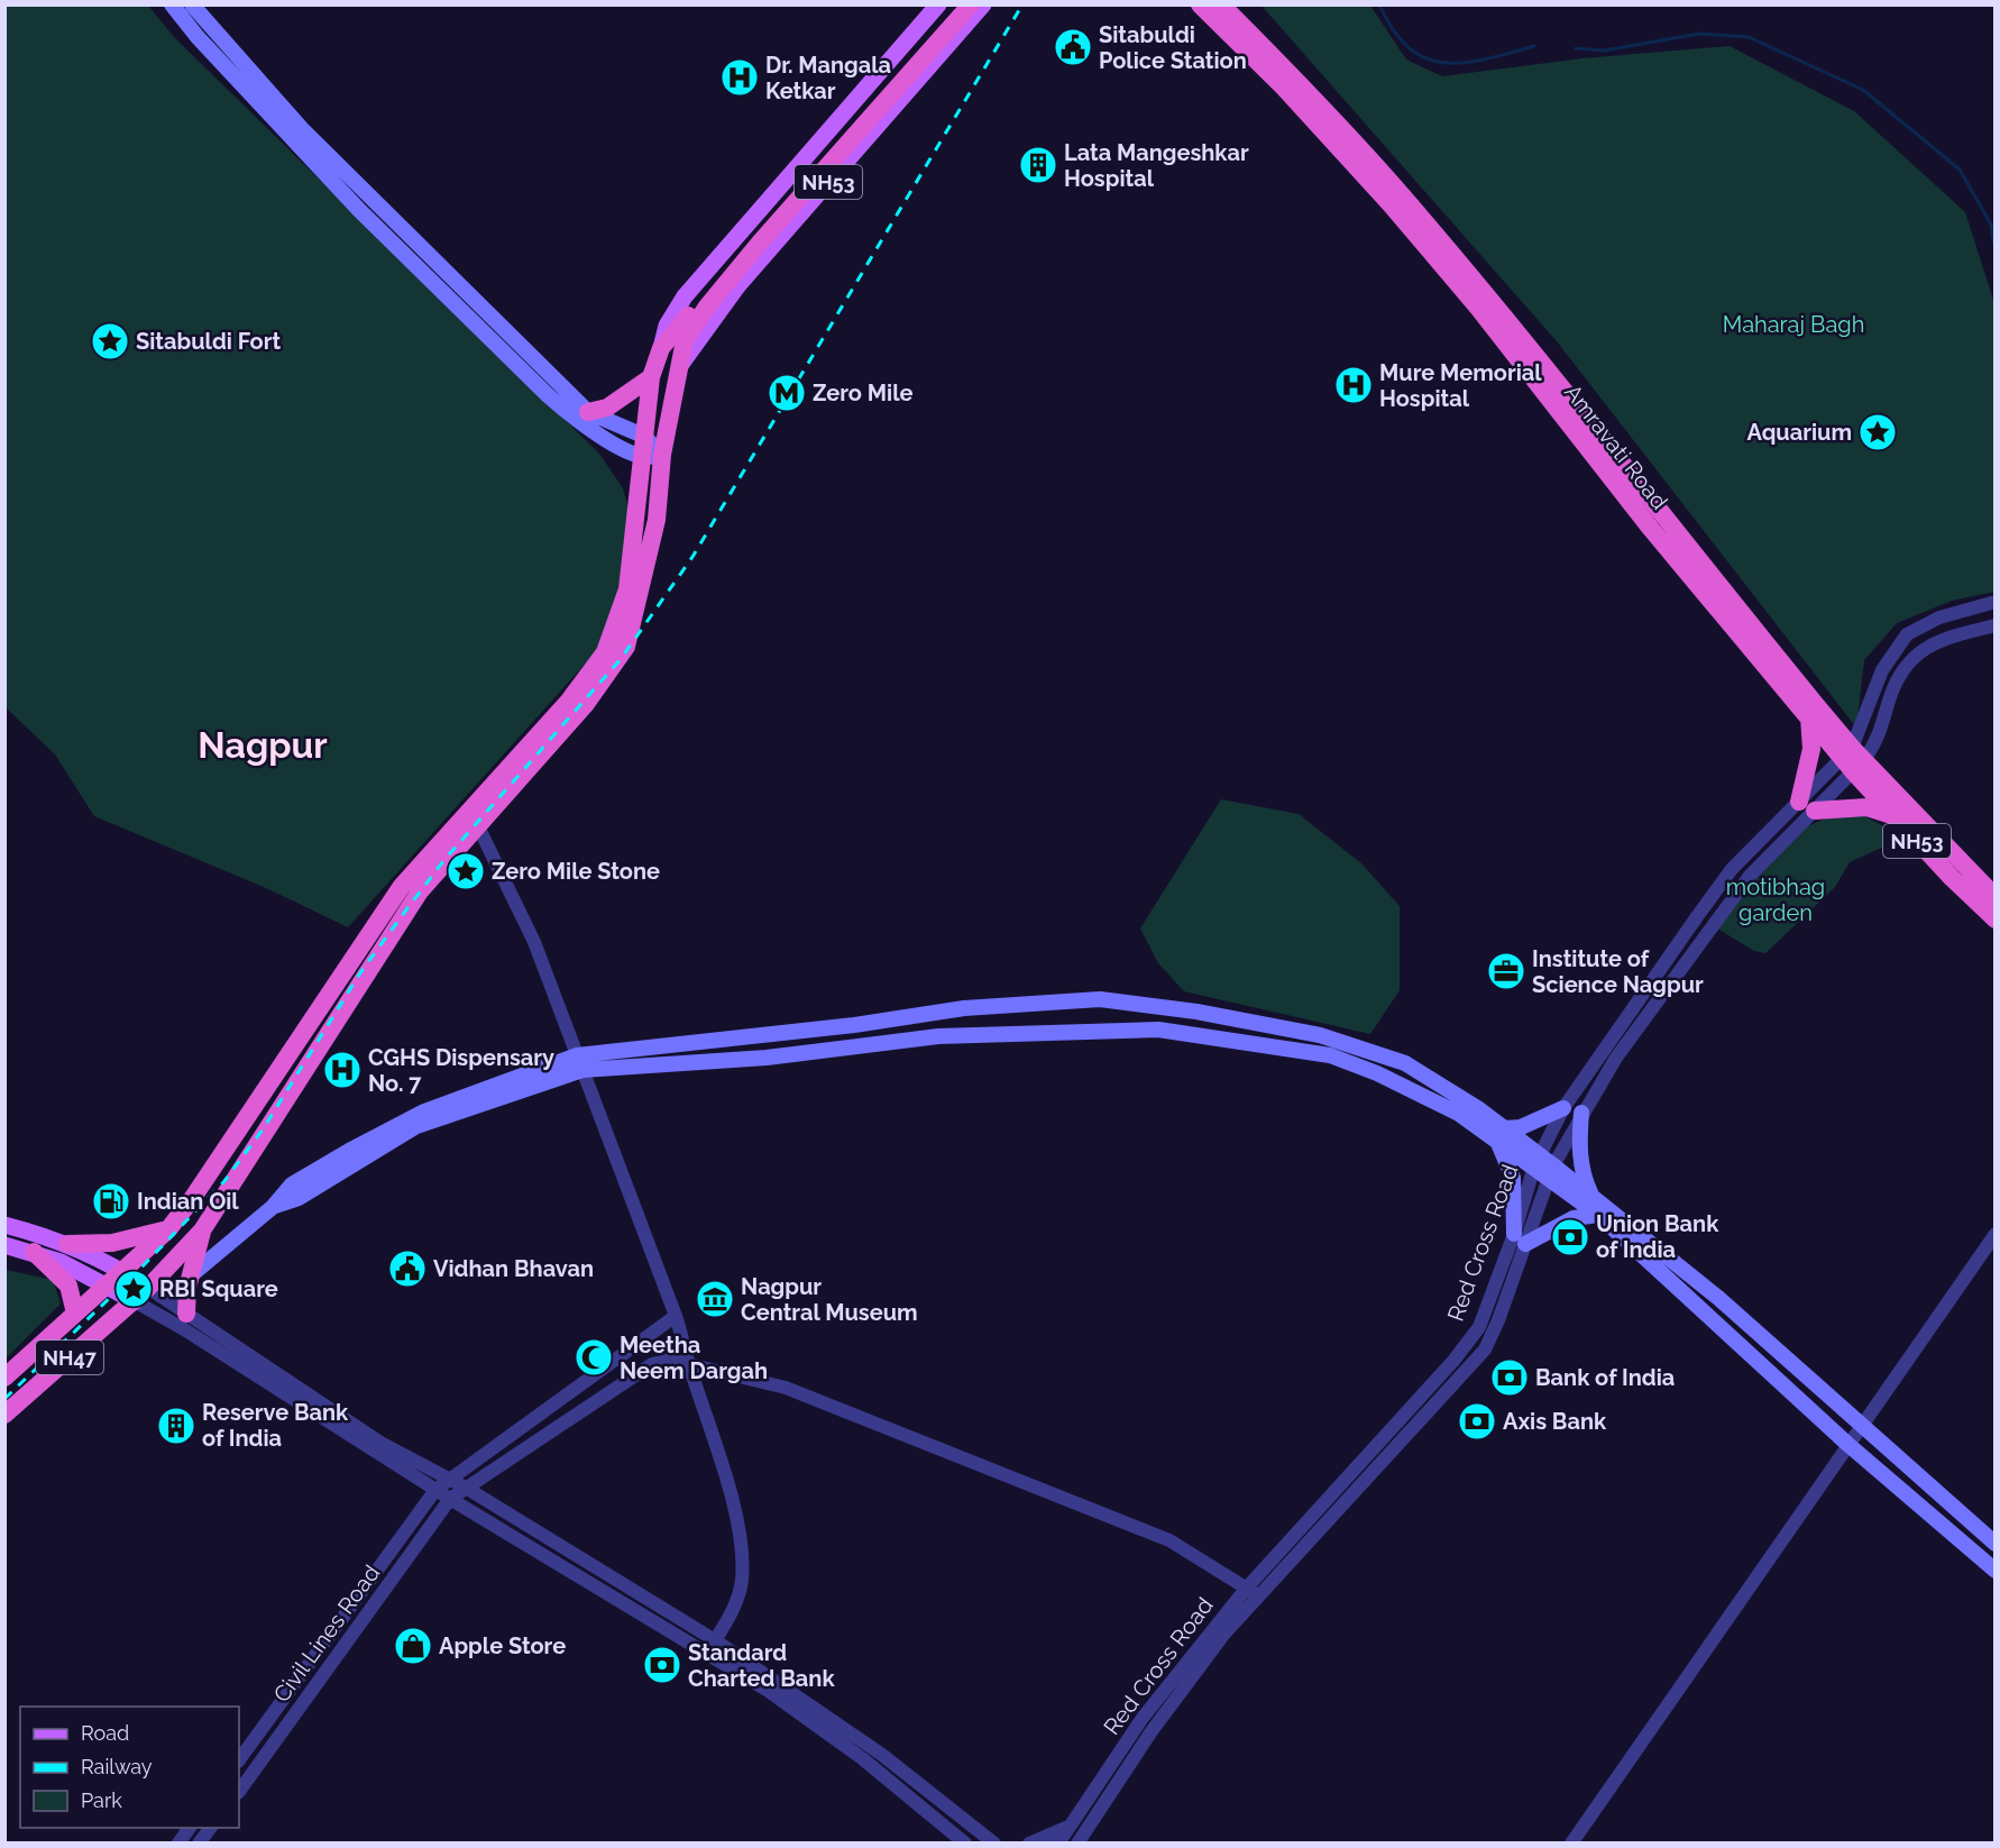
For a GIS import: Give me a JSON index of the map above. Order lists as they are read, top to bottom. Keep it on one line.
{"streets":{"highway":["NH53","Amravati Road","NH47"],"street":["Red Cross Road","Civil Lines Road"]},"crossings":[["NH53","NH47"],["Amravati Road","Red Cross Road"]],"districts":["Nagpur"],"parks":["Maharaj Bagh","motibhag garden"],"places":{"public building":["Sitabuldi Police Station","Vidhan Bhavan"],"hospital":["Dr. Mangala Ketkar","Mure Memorial Hospital","CGHS Dispensary No. 7"],"building":["Lata Mangeshkar Hospital","Reserve Bank of India"],"place":["Sitabuldi Fort","Aquarium","Zero Mile Stone","RBI Square"],"metro station":["Zero Mile"],"office":["Institute of Science Nagpur"],"fuel station":["Indian Oil"],"bank":["Union Bank of India","Bank of India","Axis Bank","Standard Charted Bank"],"museum":["Nagpur Central Museum"],"mosque":["Meetha Neem Dargah"],"shop":["Apple Store"]},"legend":["Road","Railway","Park"]}
